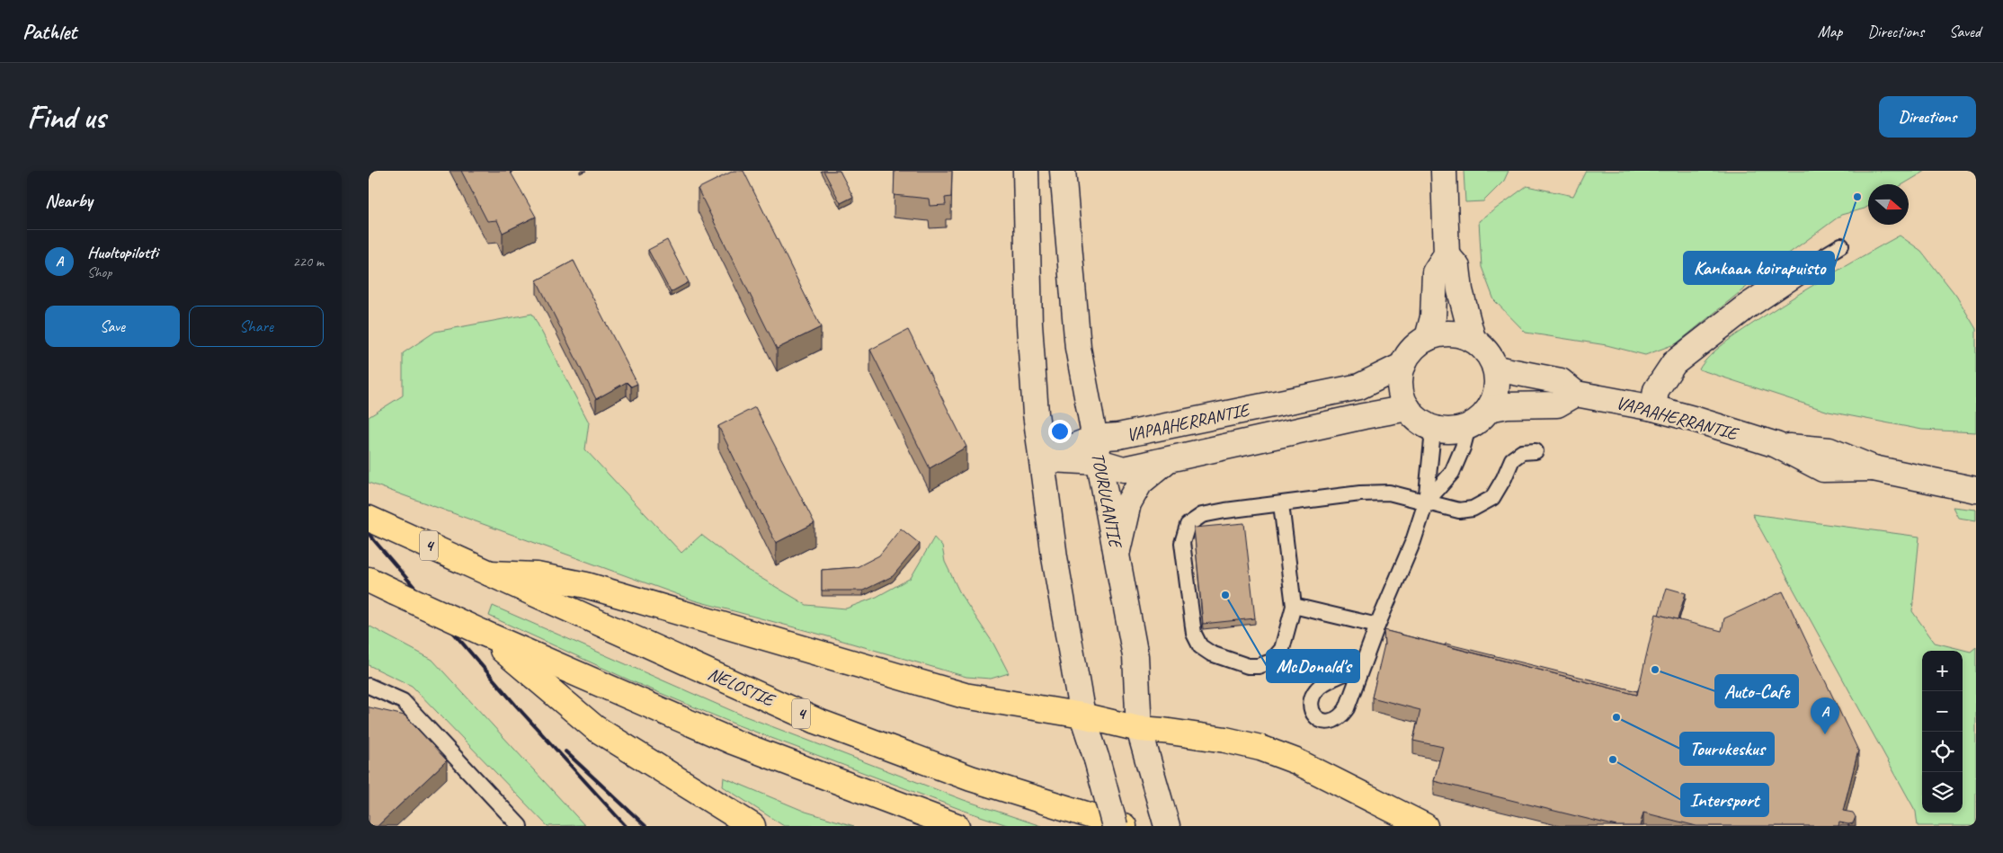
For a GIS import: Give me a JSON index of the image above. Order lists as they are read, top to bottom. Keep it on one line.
{"streets":{"highway":["4","NELOSTIE"],"street":["VAPAAHERRANTIE","TOURULANTIE"]},"crossings":[["VAPAAHERRANTIE","TOURULANTIE"]],"places":["Kankaan koirapuisto","McDonald's","Auto-Cafe","Tourukeskus","Intersport"],"north":"right","page":{"header":"Pathlet","nav":["Map","Directions","Saved"],"buttons":["Directions",["Save","Share"]],"title":"Find us","heading":"Nearby","list":[{"mark":"A","name":"Huoltopilotti","note":"Shop","value":"220 m"}],"map_buttons":["+","−"],"pins":"A"}}
